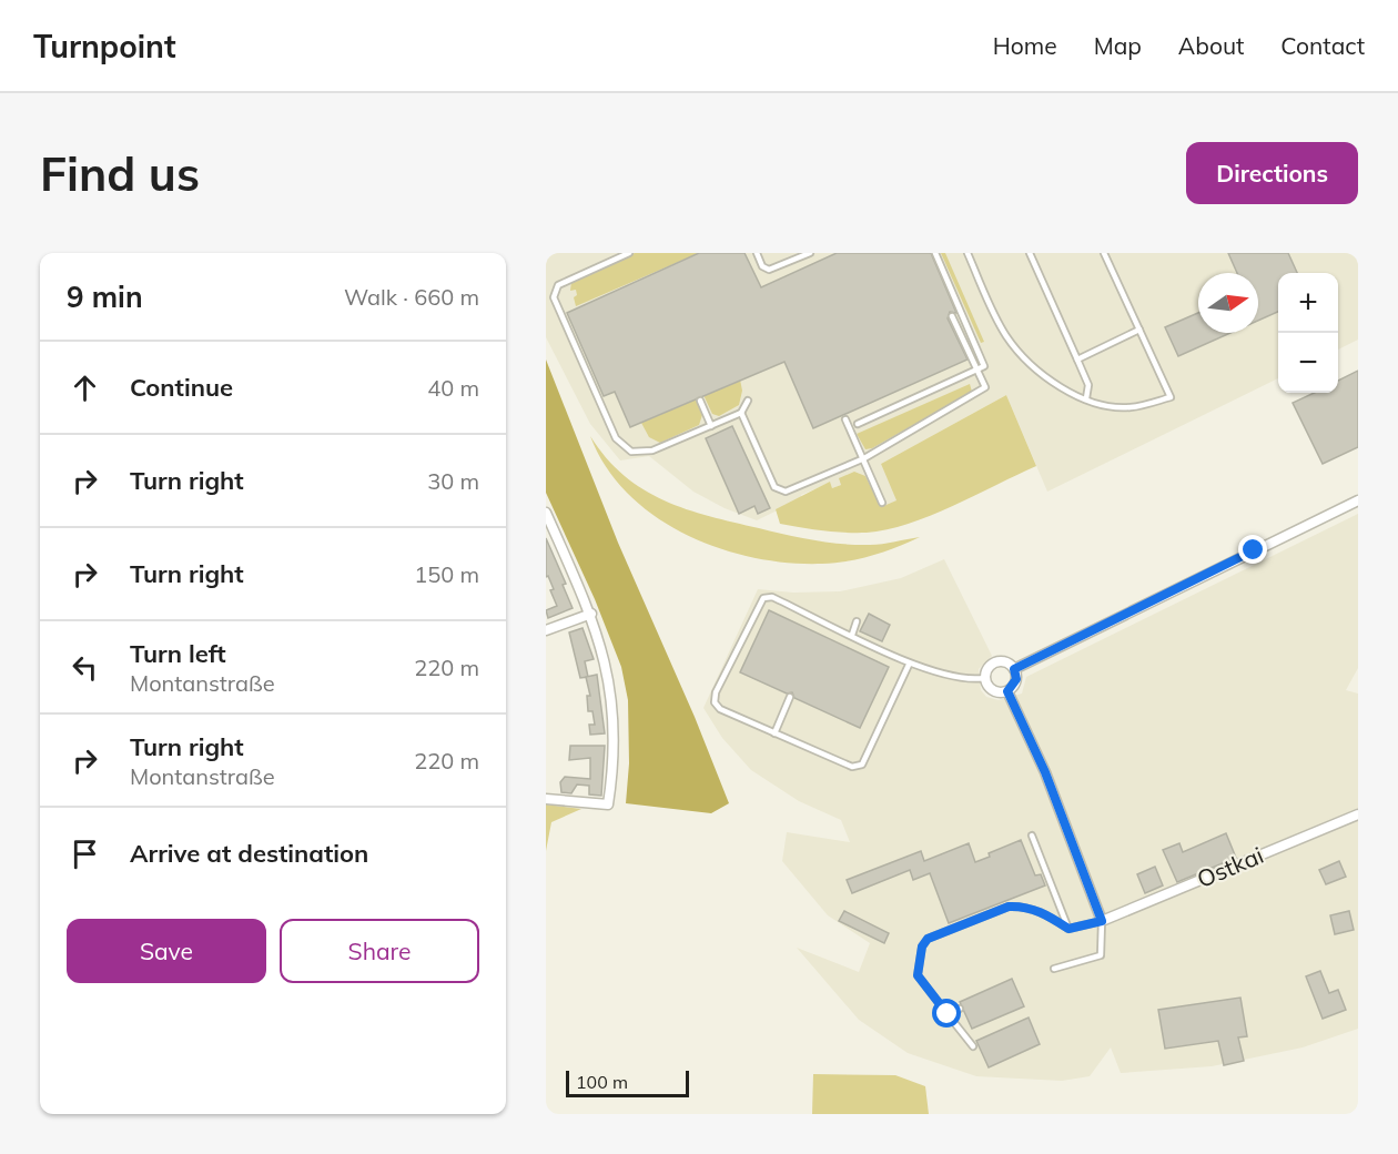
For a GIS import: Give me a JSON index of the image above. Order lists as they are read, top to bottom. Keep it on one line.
{"streets":{"street":["Ostkai"]},"scale_bar":"100 m","north":"right","page":{"header":"Turnpoint","nav":["Home","Map","About","Contact"],"buttons":["Directions",["Save","Share"]],"title":"Find us","heading":["9 min","Walk · 660 m"],"map_buttons":["+","−"],"list":[["Continue","40 m"],["Turn right","30 m"],["Turn right","150 m"],["Turn left","Montanstraße","220 m"],["Turn right","Montanstraße","220 m"],"Arrive at destination"],"scale":"100 m"}}
